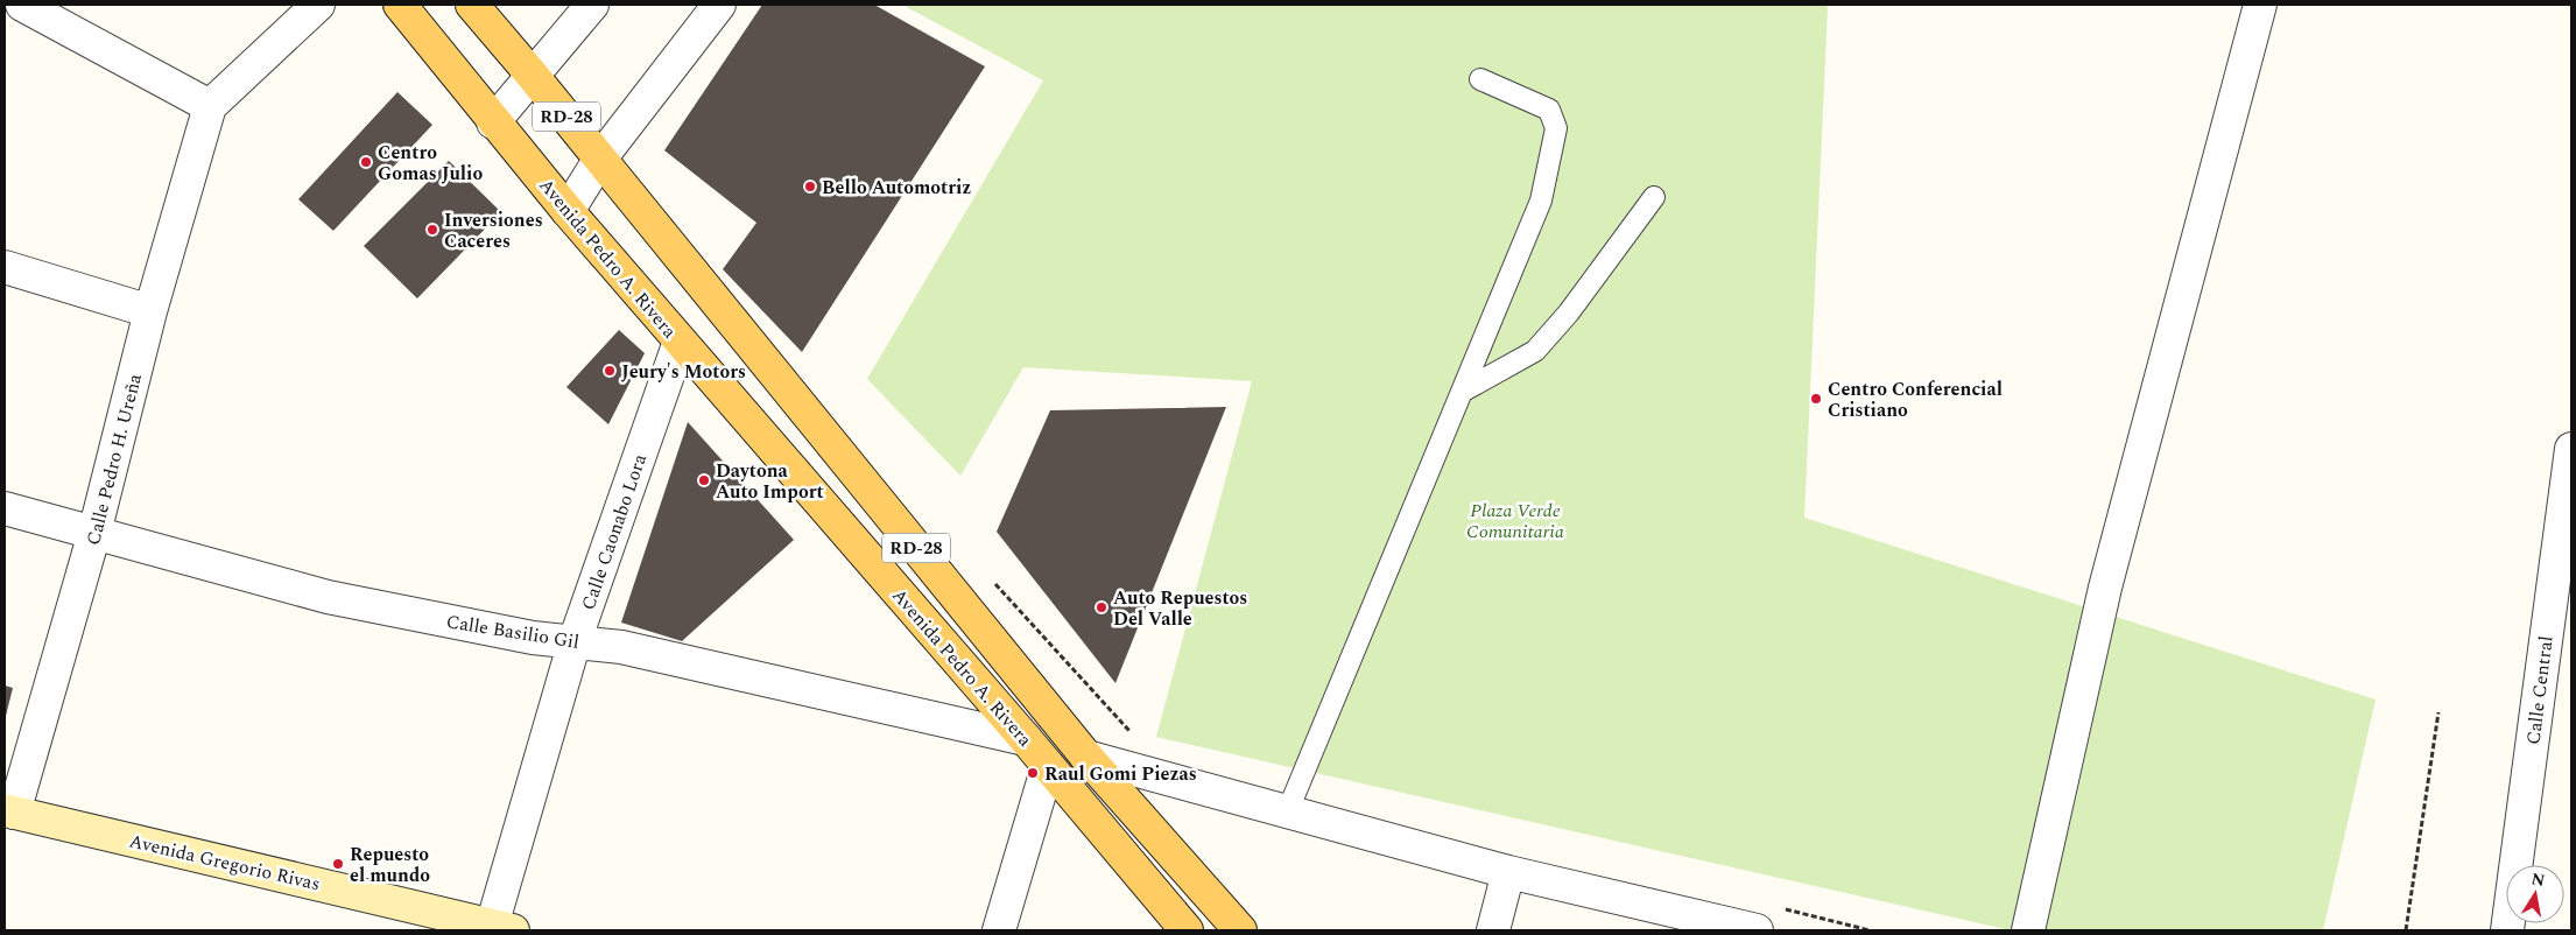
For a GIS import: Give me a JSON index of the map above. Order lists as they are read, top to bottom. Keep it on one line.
{"streets":{"main road":["RD-28","Avenida Pedro A. Rivera","Avenida Gregorio Rivas"],"street":["Calle Pedro H. Ureña","Calle Caonabo Lora","Calle Basilio Gil","Calle Central"]},"crossings":[["Avenida Pedro A. Rivera","Calle Caonabo Lora"],["Avenida Pedro A. Rivera","Calle Basilio Gil"],["Calle Pedro H. Ureña","Calle Basilio Gil"],["Calle Pedro H. Ureña","Avenida Gregorio Rivas"],["Calle Caonabo Lora","Calle Basilio Gil"],["Calle Caonabo Lora","Avenida Gregorio Rivas"]],"parks":["Plaza Verde Comunitaria"],"places":["Centro Gomas Julio","Bello Automotriz","Inversiones Caceres","Jeury's Motors","Centro Conferencial Cristiano","Daytona Auto Import","Auto Repuestos Del Valle","Raul Gomi Piezas","Repuesto el mundo"],"north":"top"}
